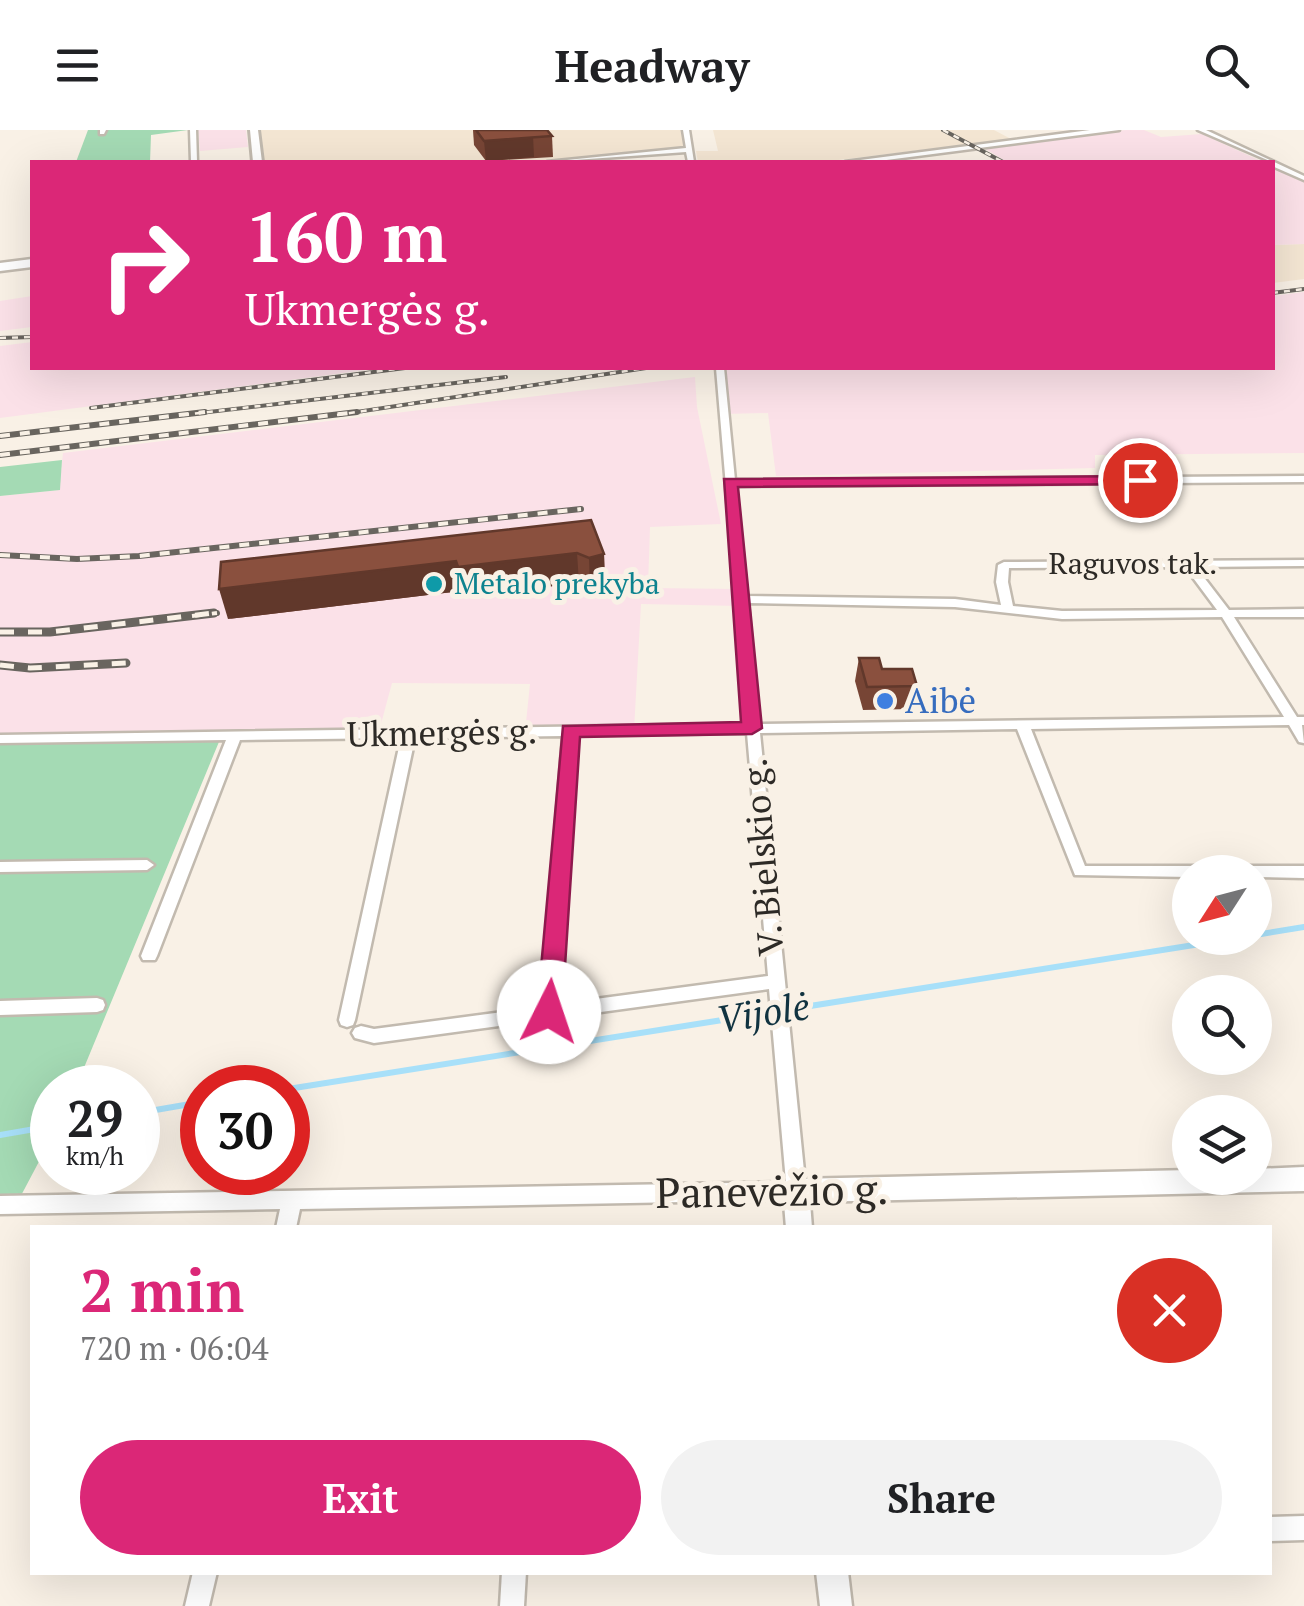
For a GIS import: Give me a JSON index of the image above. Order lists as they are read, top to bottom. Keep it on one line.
{"streets":{"street":["Raguvos tak.","Ukmergės g.","V. Bielskio g.","Panevėžio g."]},"crossings":[["Raguvos tak.","V. Bielskio g."],["Ukmergės g.","V. Bielskio g."],["V. Bielskio g.","Panevėžio g."]],"water":["Vijolė"],"places":["Metalo prekyba","Aibė"],"north":"bottom left","page":{"header":"Headway","turn":["160 m","Ukmergės g."],"speed":"29 km/h","limit":"30","heading":["2 min","720 m · 06:04"],"buttons":["Exit","Share"]}}
